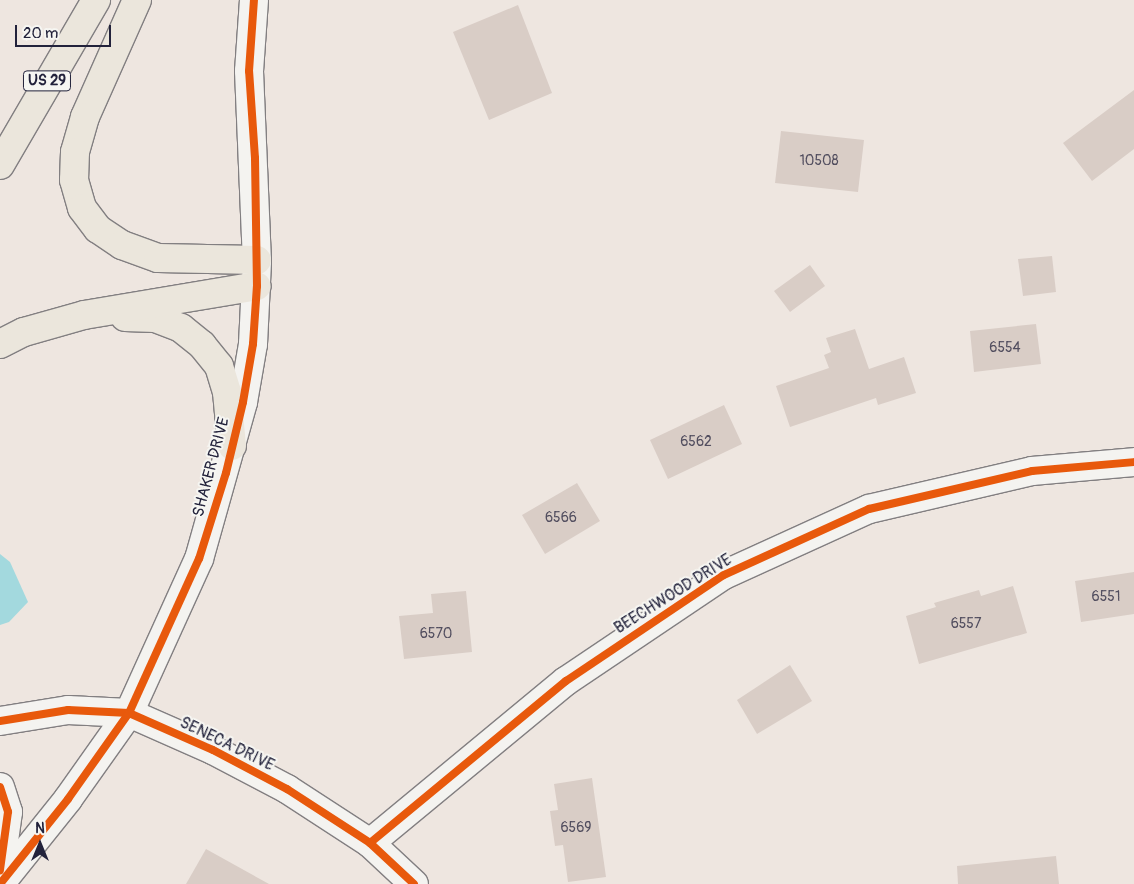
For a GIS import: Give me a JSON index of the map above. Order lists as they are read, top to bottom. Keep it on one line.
{"streets":{"highway":["US 29"],"street":["SHAKER DRIVE","BEECHWOOD DRIVE","SENECA DRIVE"]},"crossings":[["SHAKER DRIVE","SENECA DRIVE"],["BEECHWOOD DRIVE","SENECA DRIVE"]],"house_numbers":["10508","6554","6562","6566","6551","6557","6570","6569"],"scale_bar":"20 m","north":"top"}
